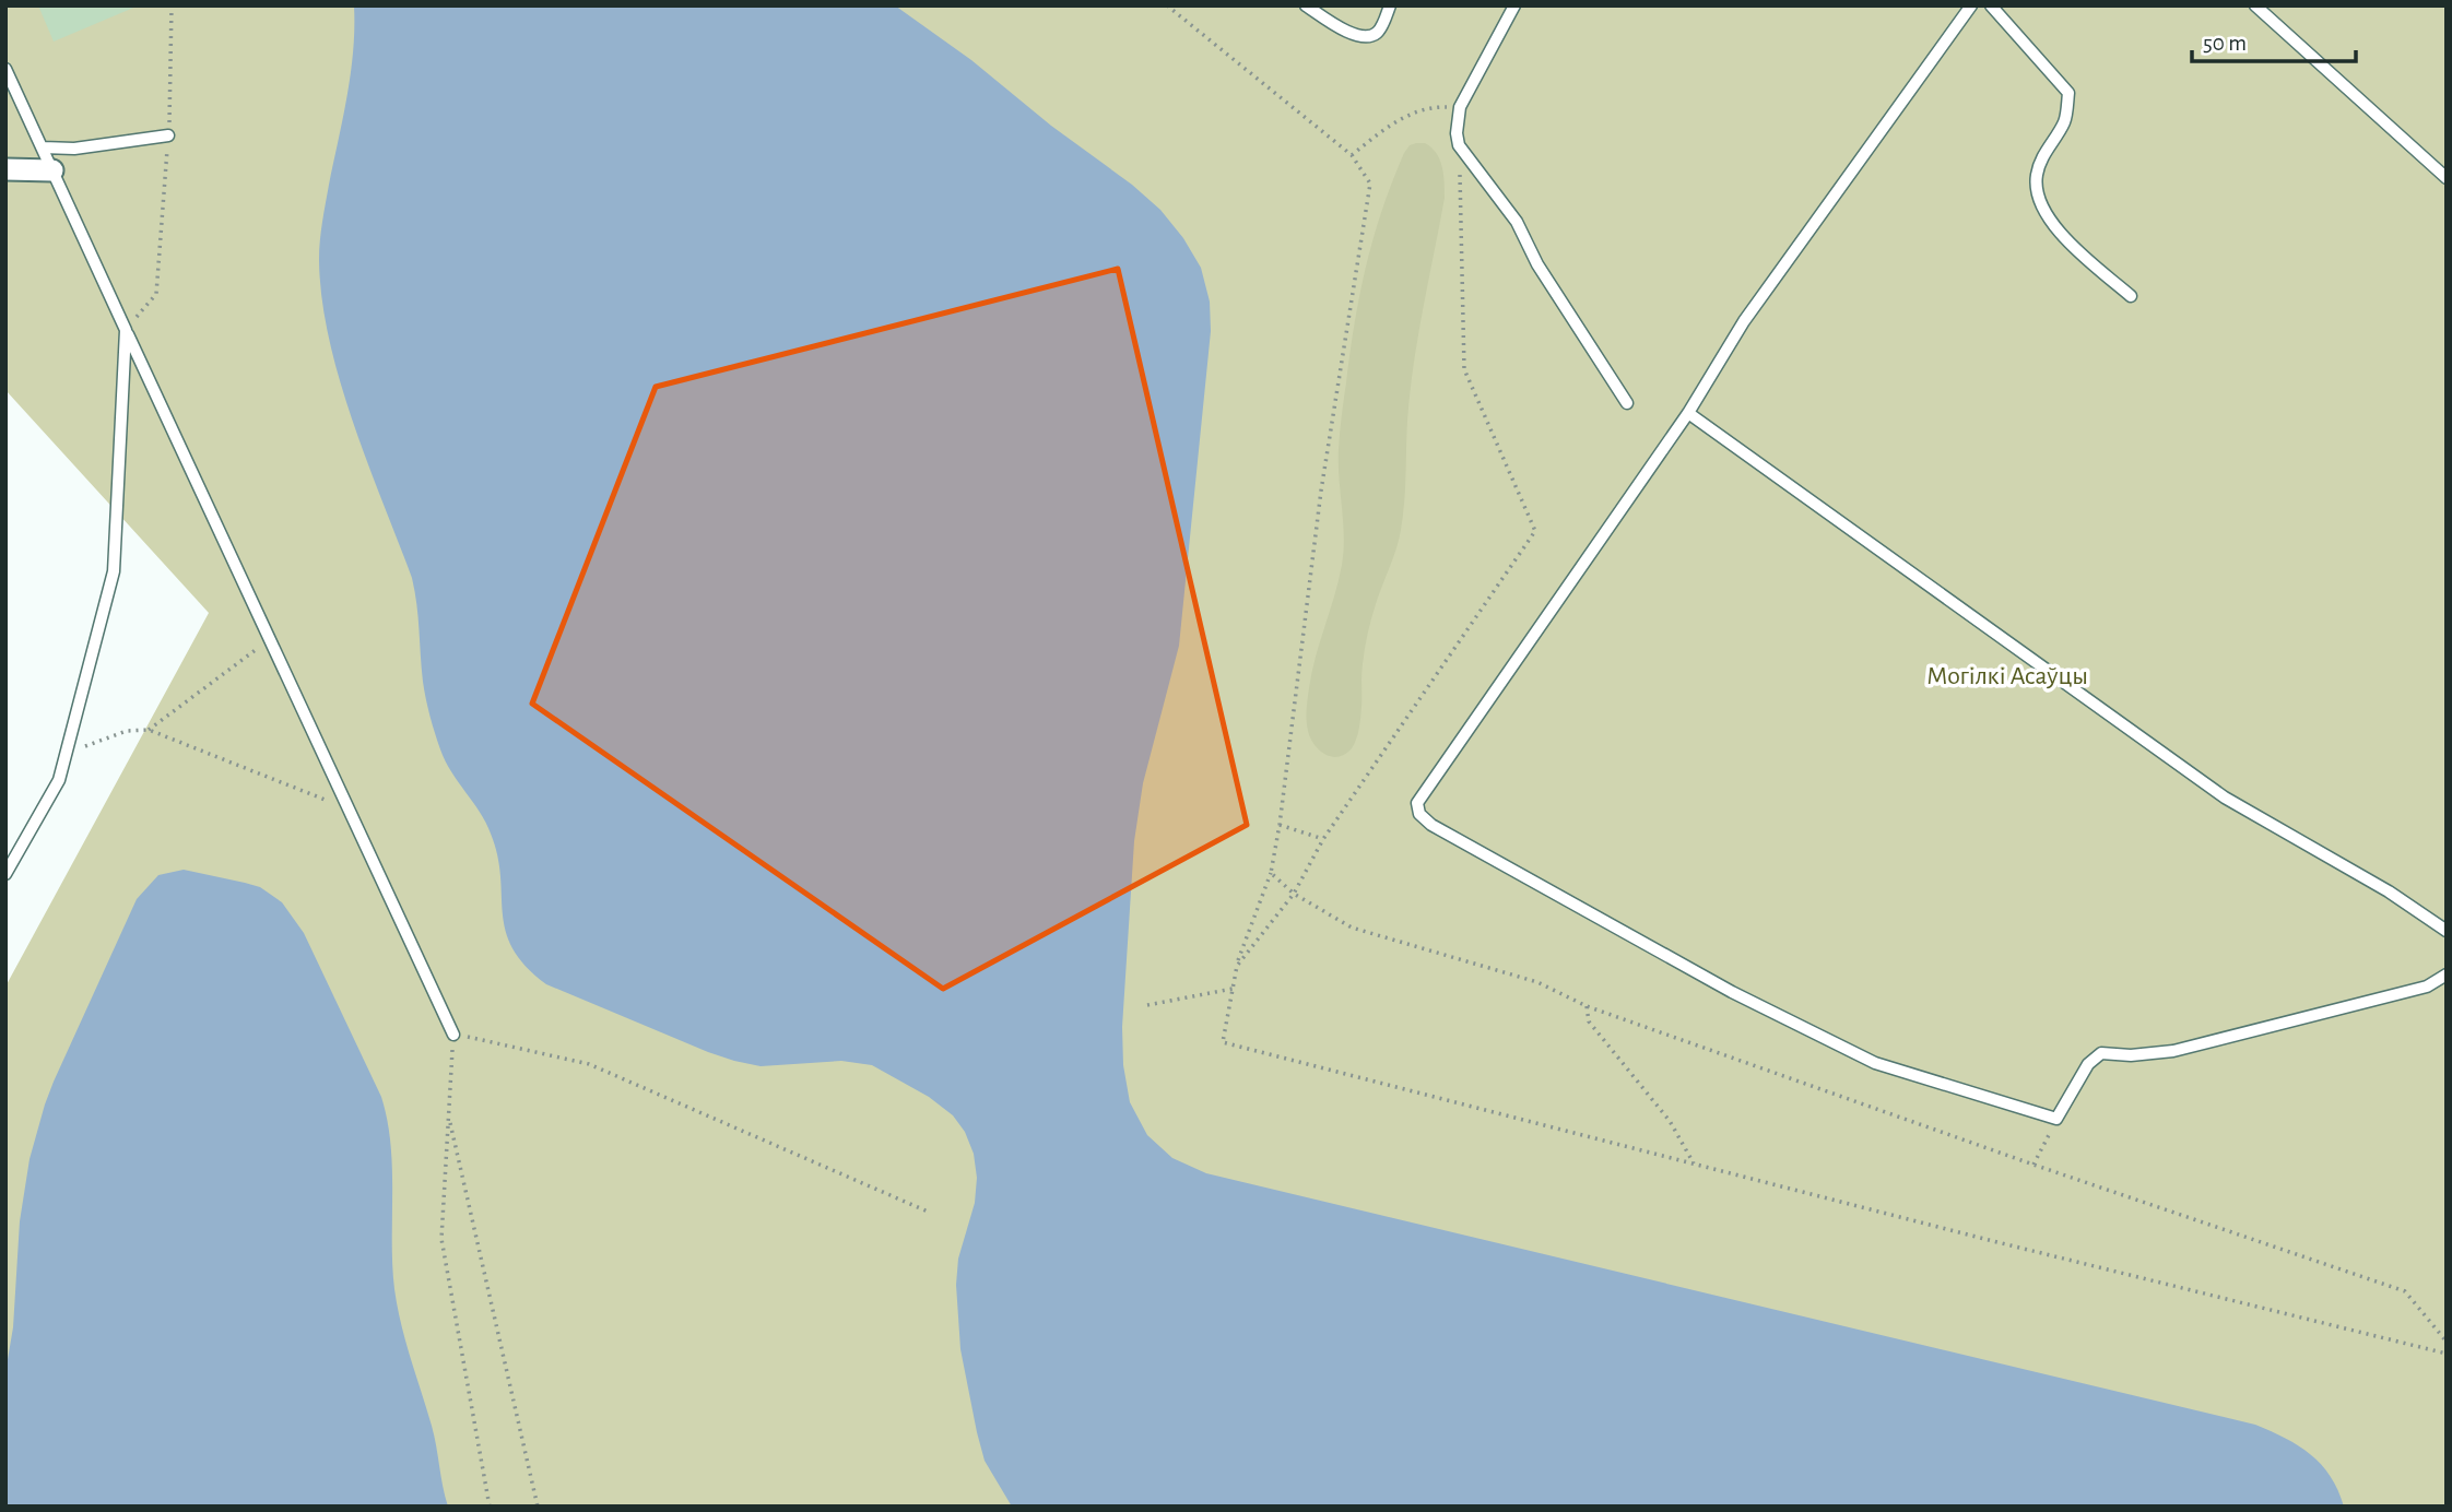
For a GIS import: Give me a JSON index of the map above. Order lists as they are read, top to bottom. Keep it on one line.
{"parks":["Могілкі Асаўцы"],"scale_bar":"50 m"}
